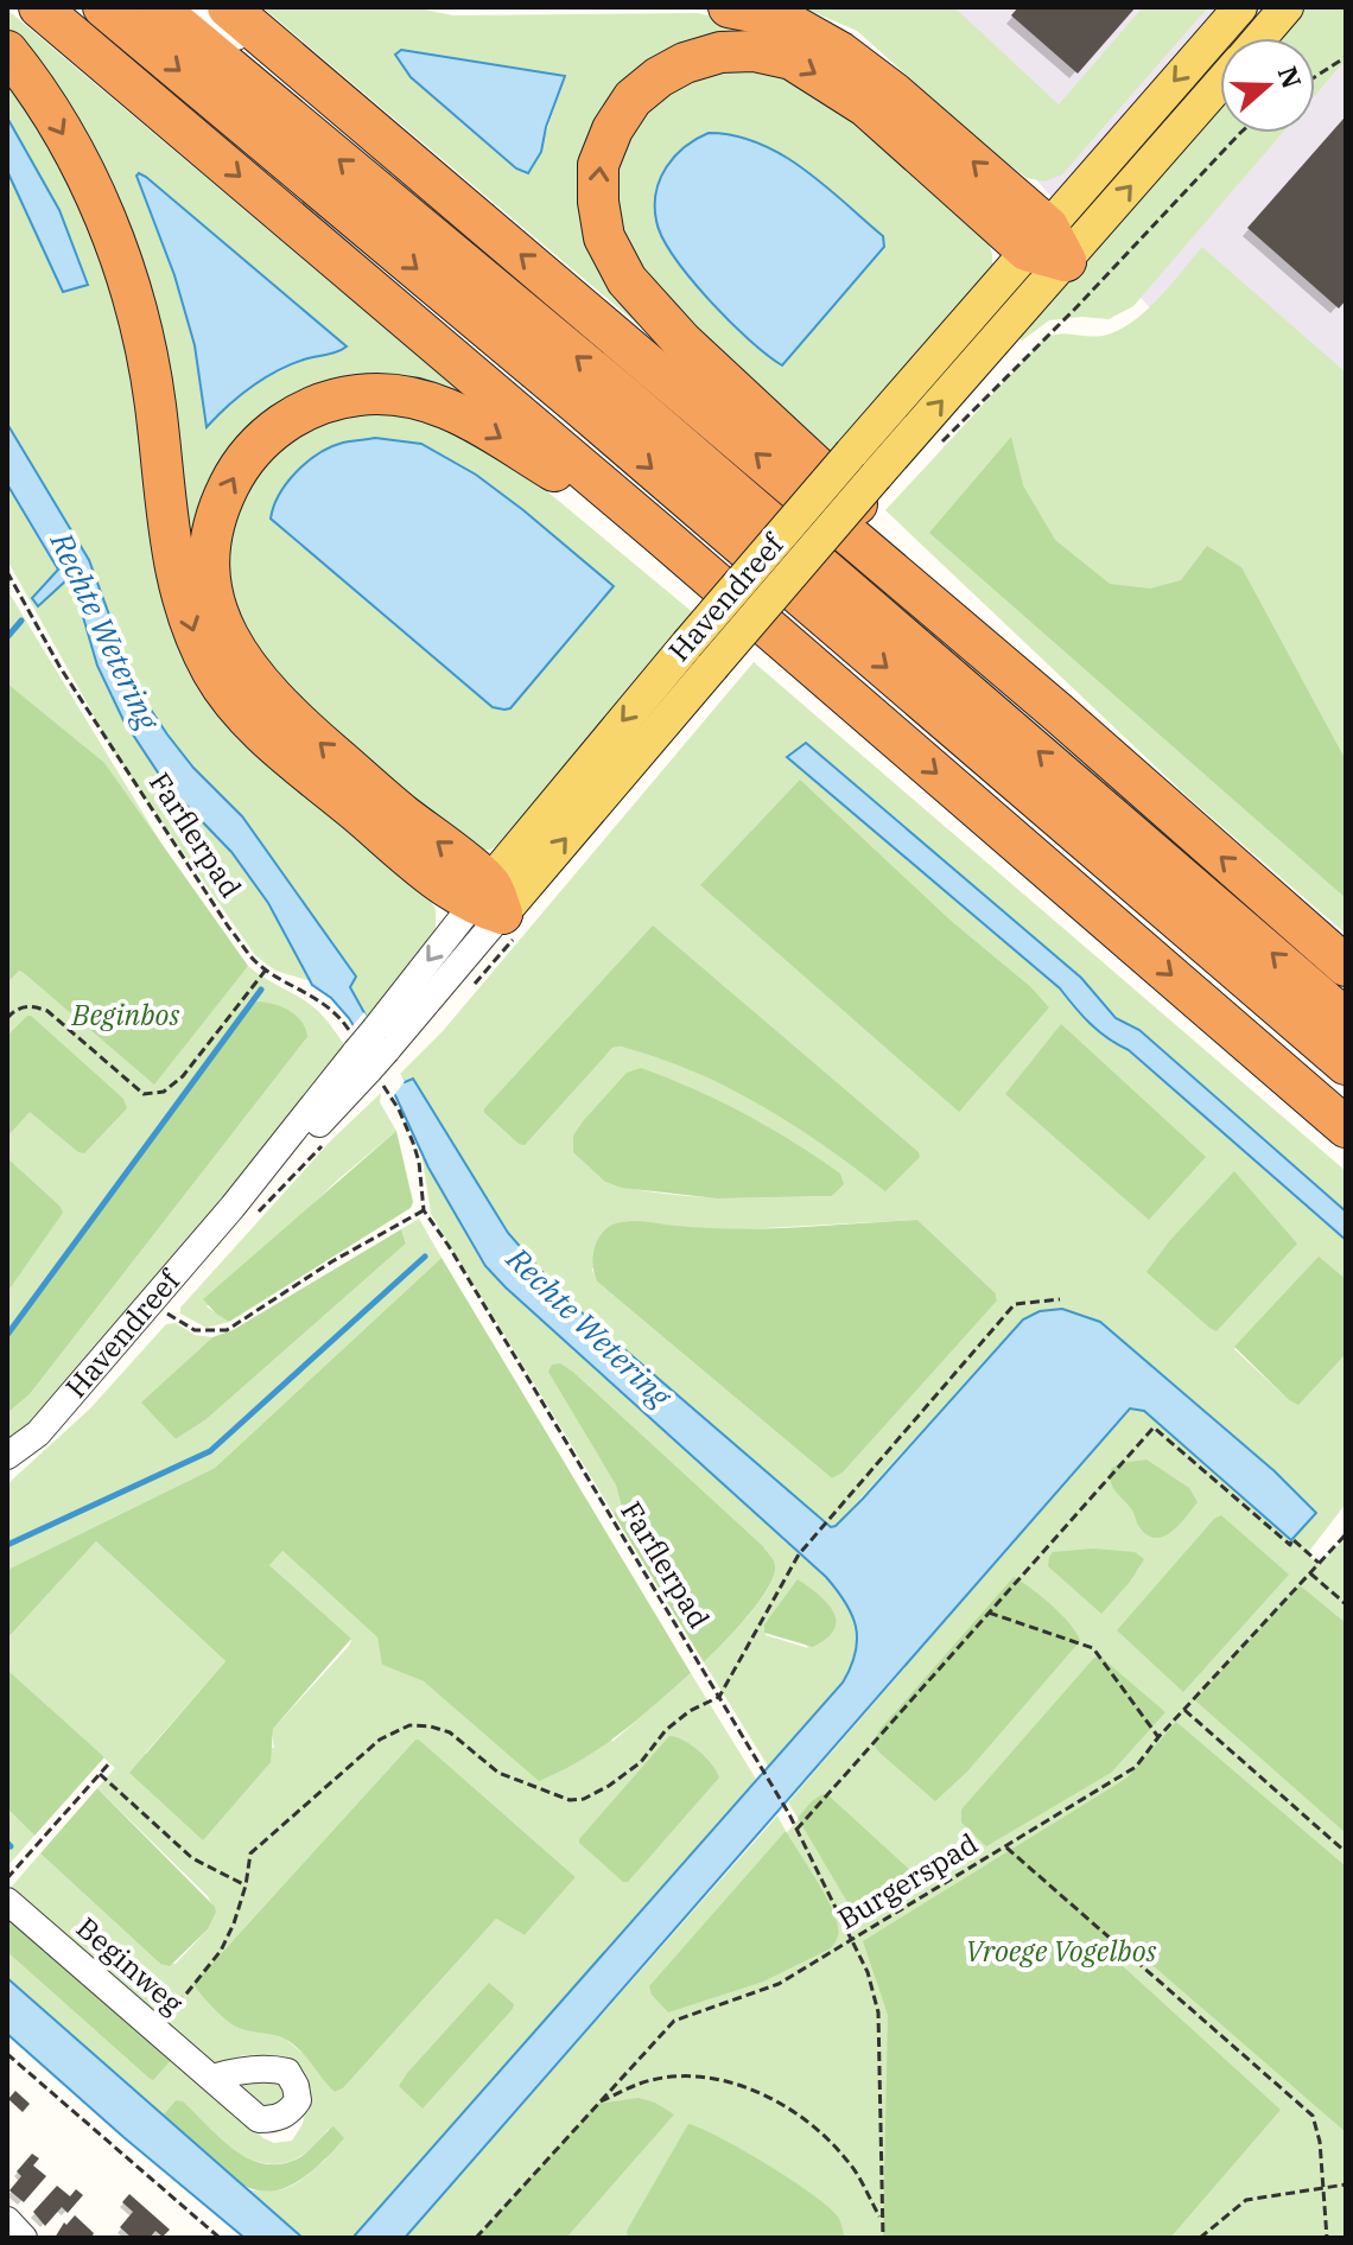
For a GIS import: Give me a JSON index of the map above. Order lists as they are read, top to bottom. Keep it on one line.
{"streets":{"main road":["Havendreef"],"street":["Beginweg"],"path":["Farflerpad","Burgerspad"]},"crossings":[["Farflerpad","Burgerspad"]],"water":["Rechte Wetering"],"parks":["Beginbos","Vroege Vogelbos"],"north":"right"}
